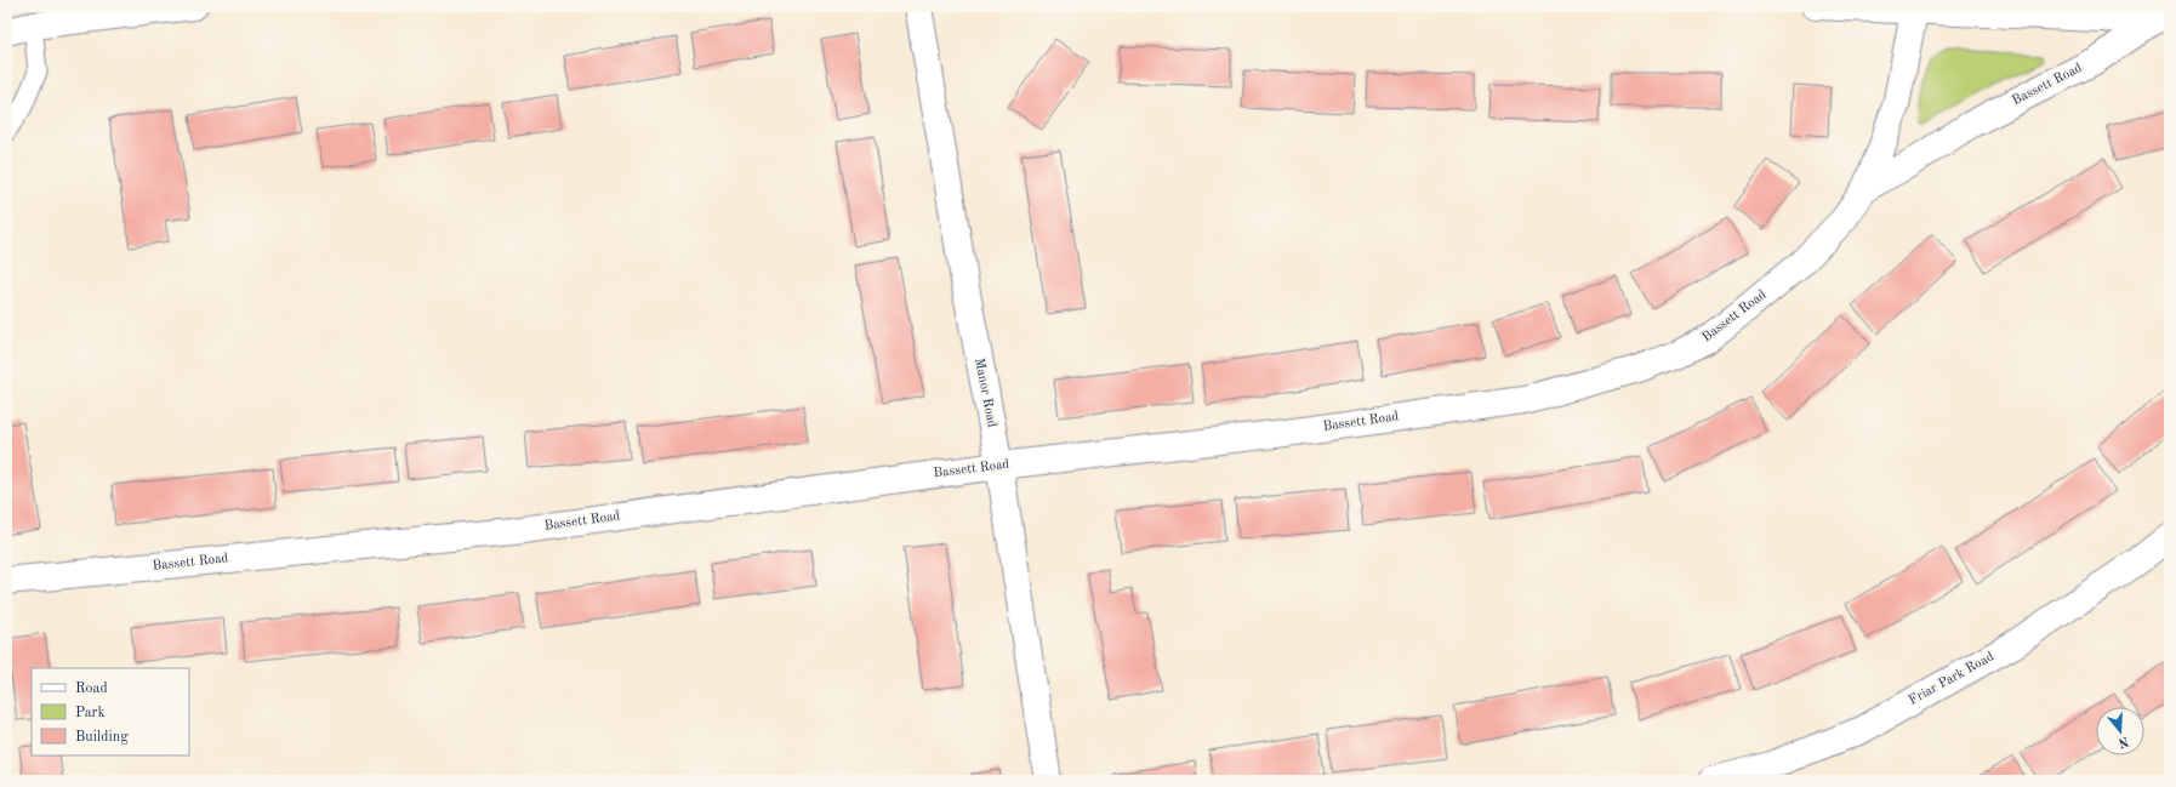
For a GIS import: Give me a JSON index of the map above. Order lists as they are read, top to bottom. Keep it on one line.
{"streets":{"street":["Bassett Road","Manor Road","Friar Park Road"]},"crossings":[["Bassett Road","Manor Road"]],"legend":["Road","Park","Building"],"north":"bottom"}
